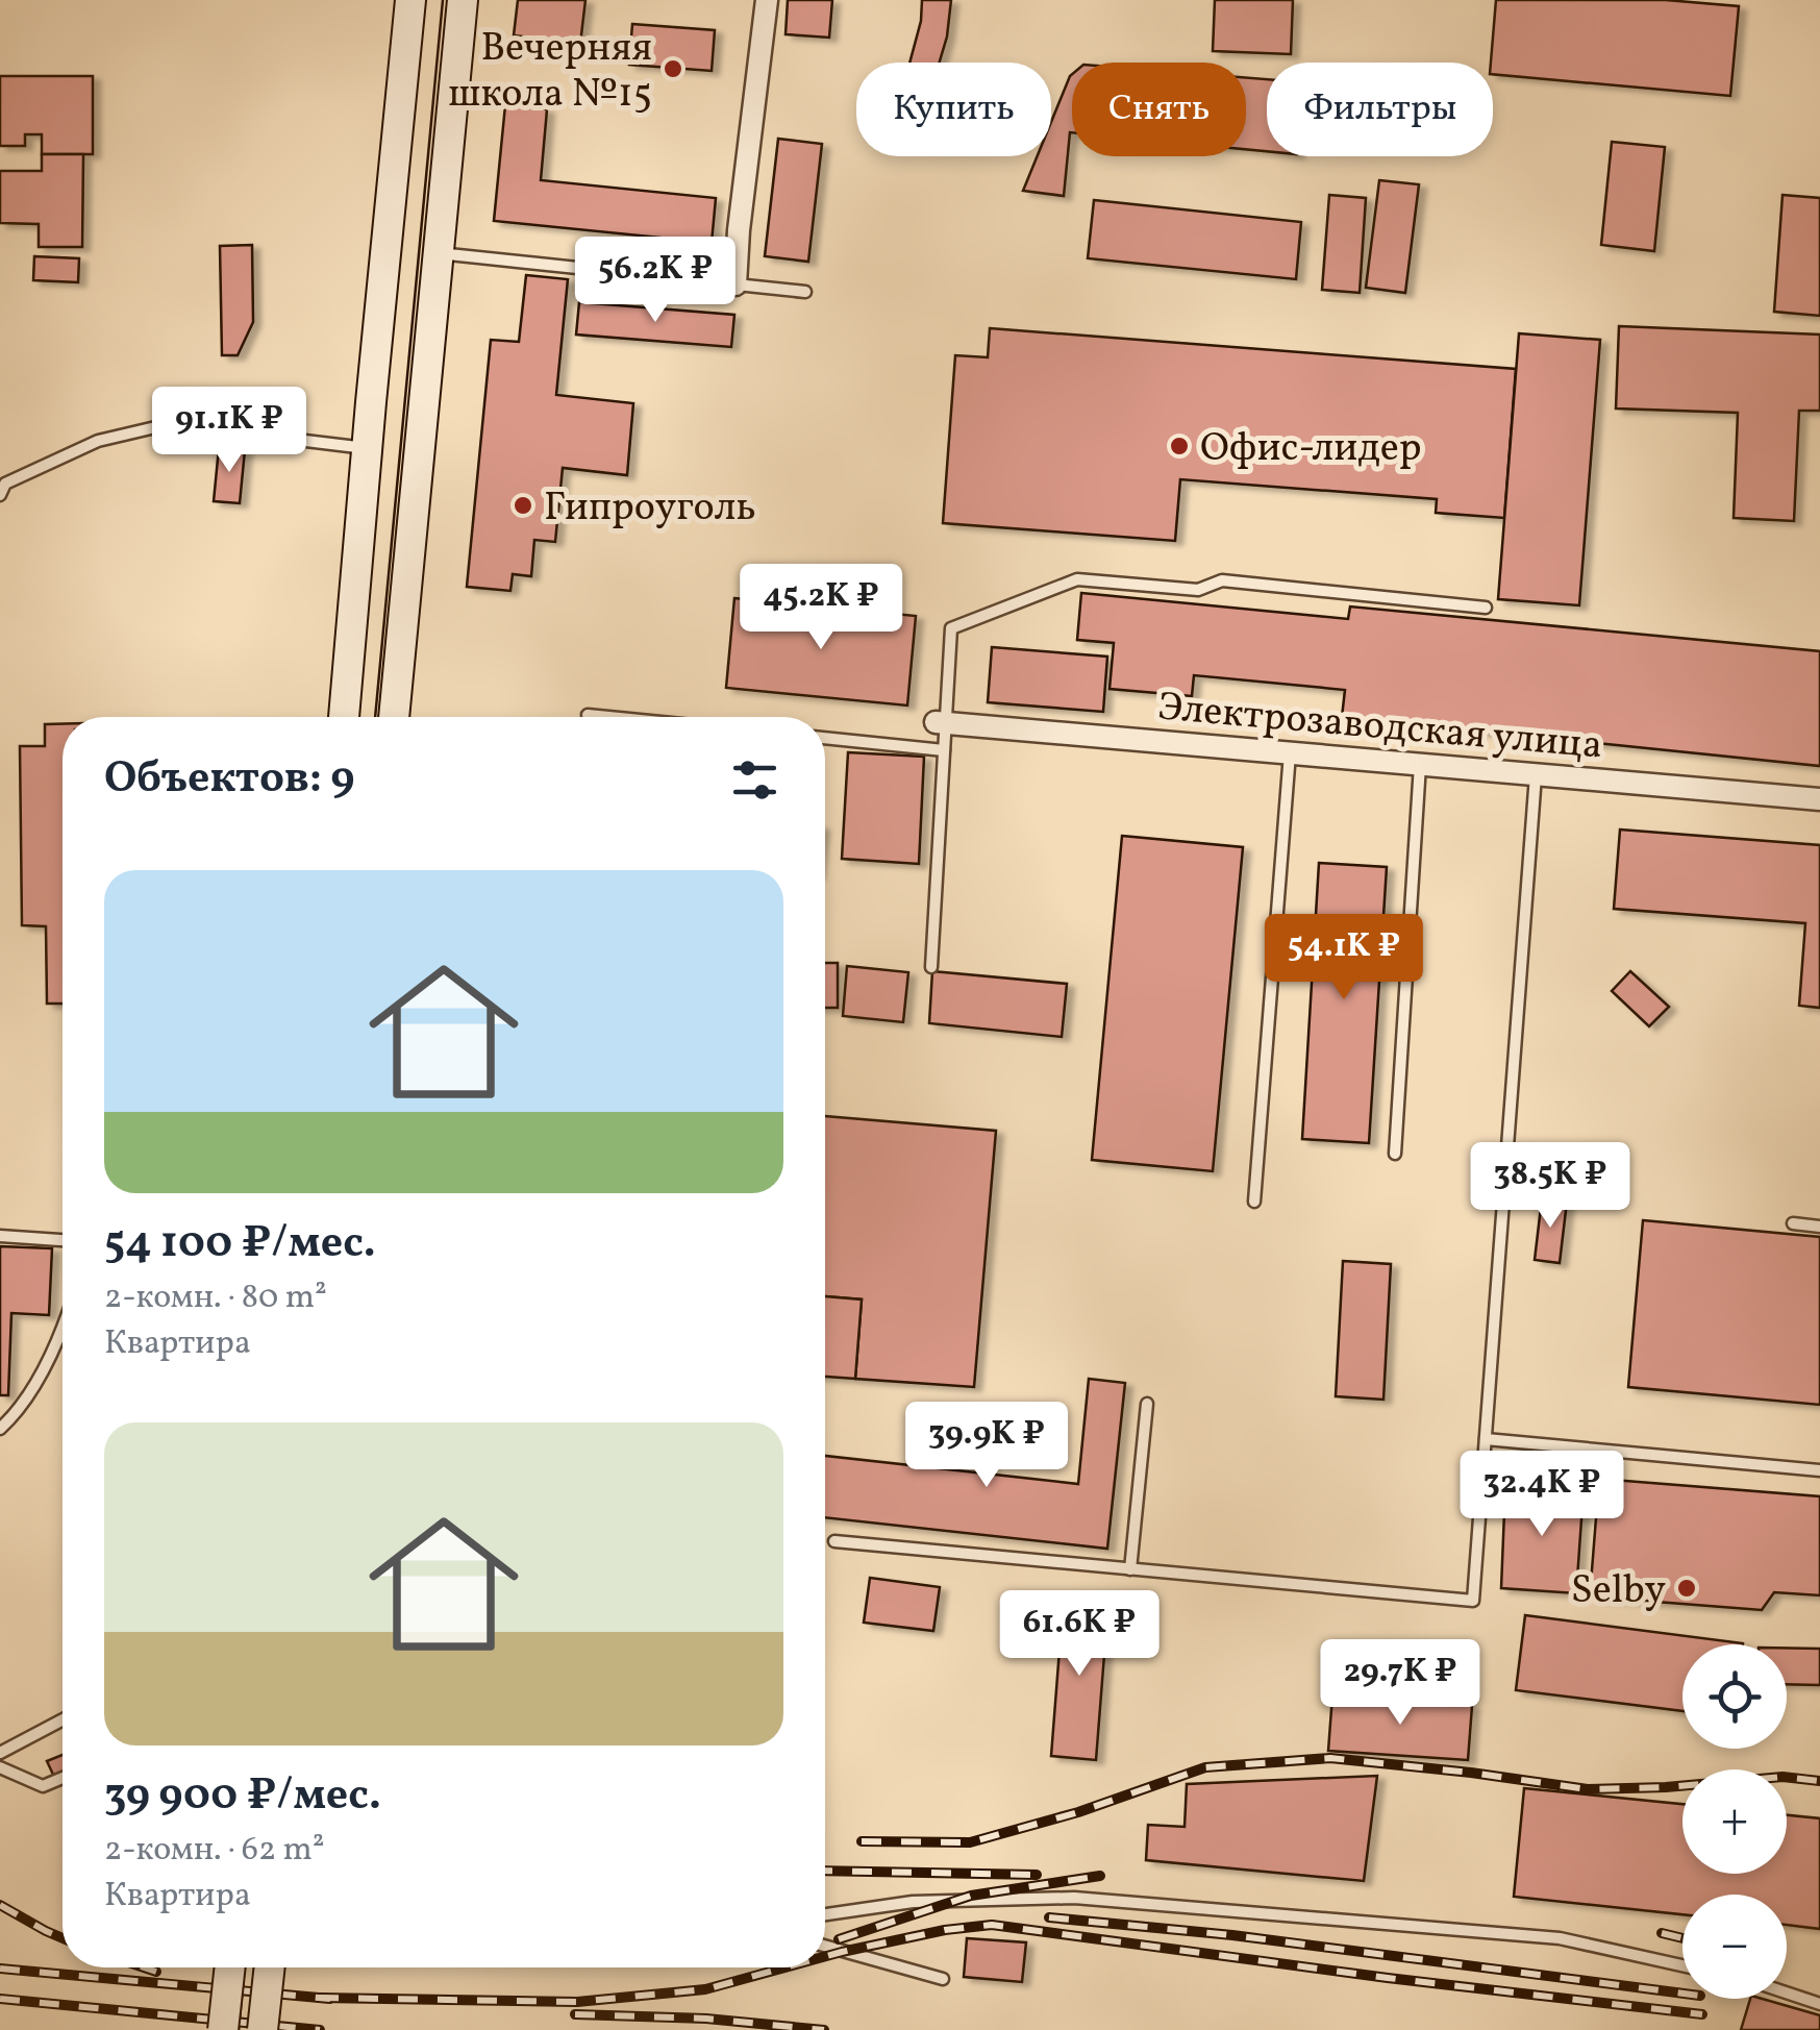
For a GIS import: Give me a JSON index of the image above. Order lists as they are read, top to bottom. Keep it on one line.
{"streets":{"street":["Электрозаводская улица"]},"places":["Вечерняя школа №15","Офис-лидер","Гипроуголь","Selby"],"page":{"chip":["Купить","Снять","Фильтры"],"price":["56.2K ₽","91.1K ₽","45.2K ₽","54.1K ₽","38.5K ₽","39.9K ₽","32.4K ₽","61.6K ₽","29.7K ₽"],"heading":"Объектов: 9","list":[{"name":"54 100 ₽/мес.","note":"2-комн. · 80 m² · Квартира"},{"name":"39 900 ₽/мес.","note":"2-комн. · 62 m² · Квартира"}],"map_buttons":["+","−"]}}
